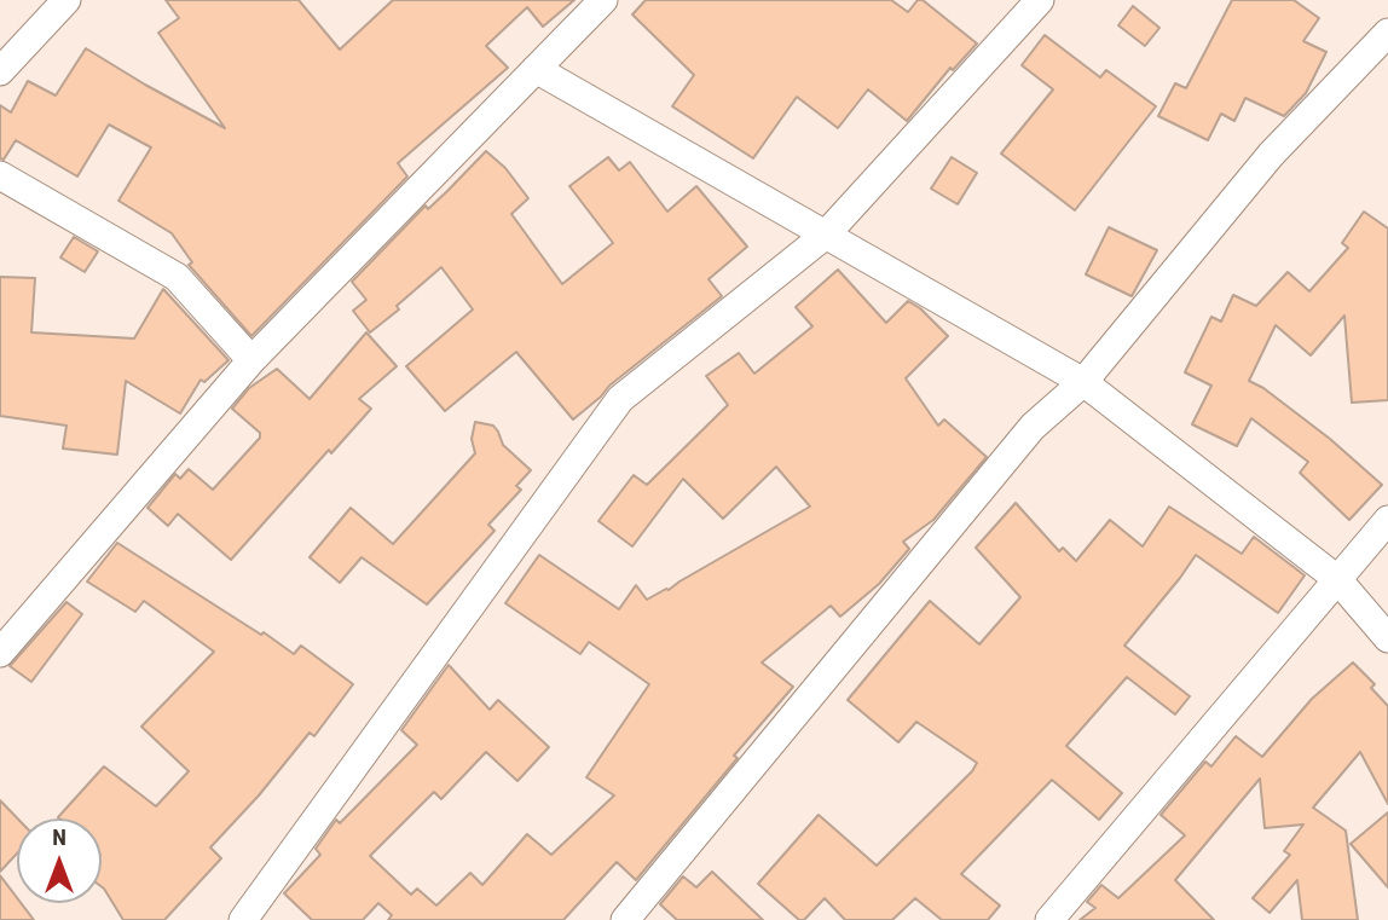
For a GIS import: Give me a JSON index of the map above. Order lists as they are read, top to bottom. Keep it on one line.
{"north":"top"}
